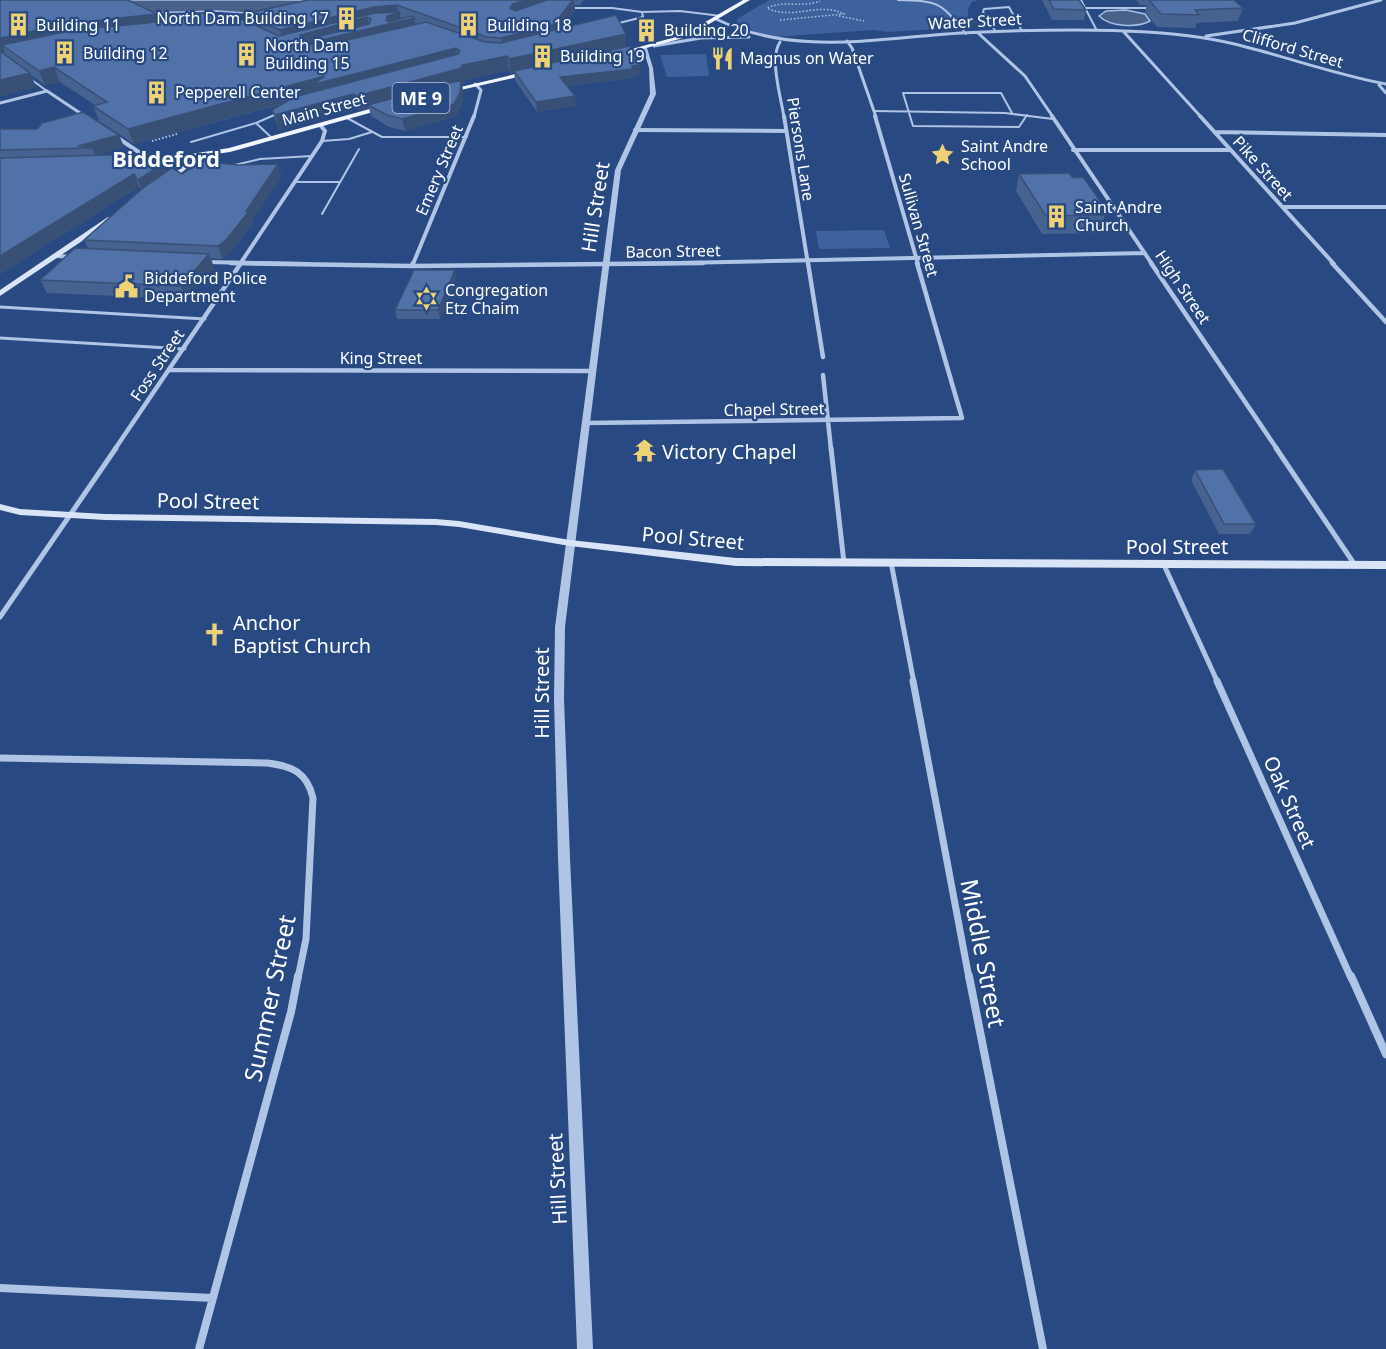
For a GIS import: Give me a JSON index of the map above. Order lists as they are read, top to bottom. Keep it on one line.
{"streets":{"main road":["ME 9","Main Street","Pool Street"],"street":["Water Street","Clifford Street","Piersons Lane","Pike Street","Emery Street","Hill Street","Sullivan Street","Bacon Street","High Street","King Street","Foss Street","Chapel Street","Oak Street","Middle Street","Summer Street"]},"crossings":[["Water Street","Clifford Street"],["Water Street","Piersons Lane"],["Water Street","Pike Street"],["Water Street","Sullivan Street"],["Water Street","High Street"],["ME 9","Main Street"],["ME 9","Emery Street"],["Piersons Lane","Bacon Street"],["Emery Street","Bacon Street"],["Hill Street","Bacon Street"],["Hill Street","King Street"],["Hill Street","Chapel Street"],["Hill Street","Pool Street"],["Sullivan Street","Bacon Street"],["Sullivan Street","Chapel Street"],["Bacon Street","High Street"],["Bacon Street","Foss Street"],["High Street","Pool Street"],["King Street","Foss Street"],["Foss Street","Pool Street"],["Pool Street","Oak Street"],["Pool Street","Middle Street"]],"districts":["Biddeford"],"places":{"building":["North Dam Building 17","Building 11","Building 18","Building 20","Building 12","North Dam Building 15","Building 19","Pepperell Center","Saint Andre Church"],"restaurant":["Magnus on Water"],"place":["Saint Andre School"],"public building":["Biddeford Police Department"],"synagogue":["Congregation Etz Chaim"],"temple":["Victory Chapel"],"church":["Anchor Baptist Church"]}}
